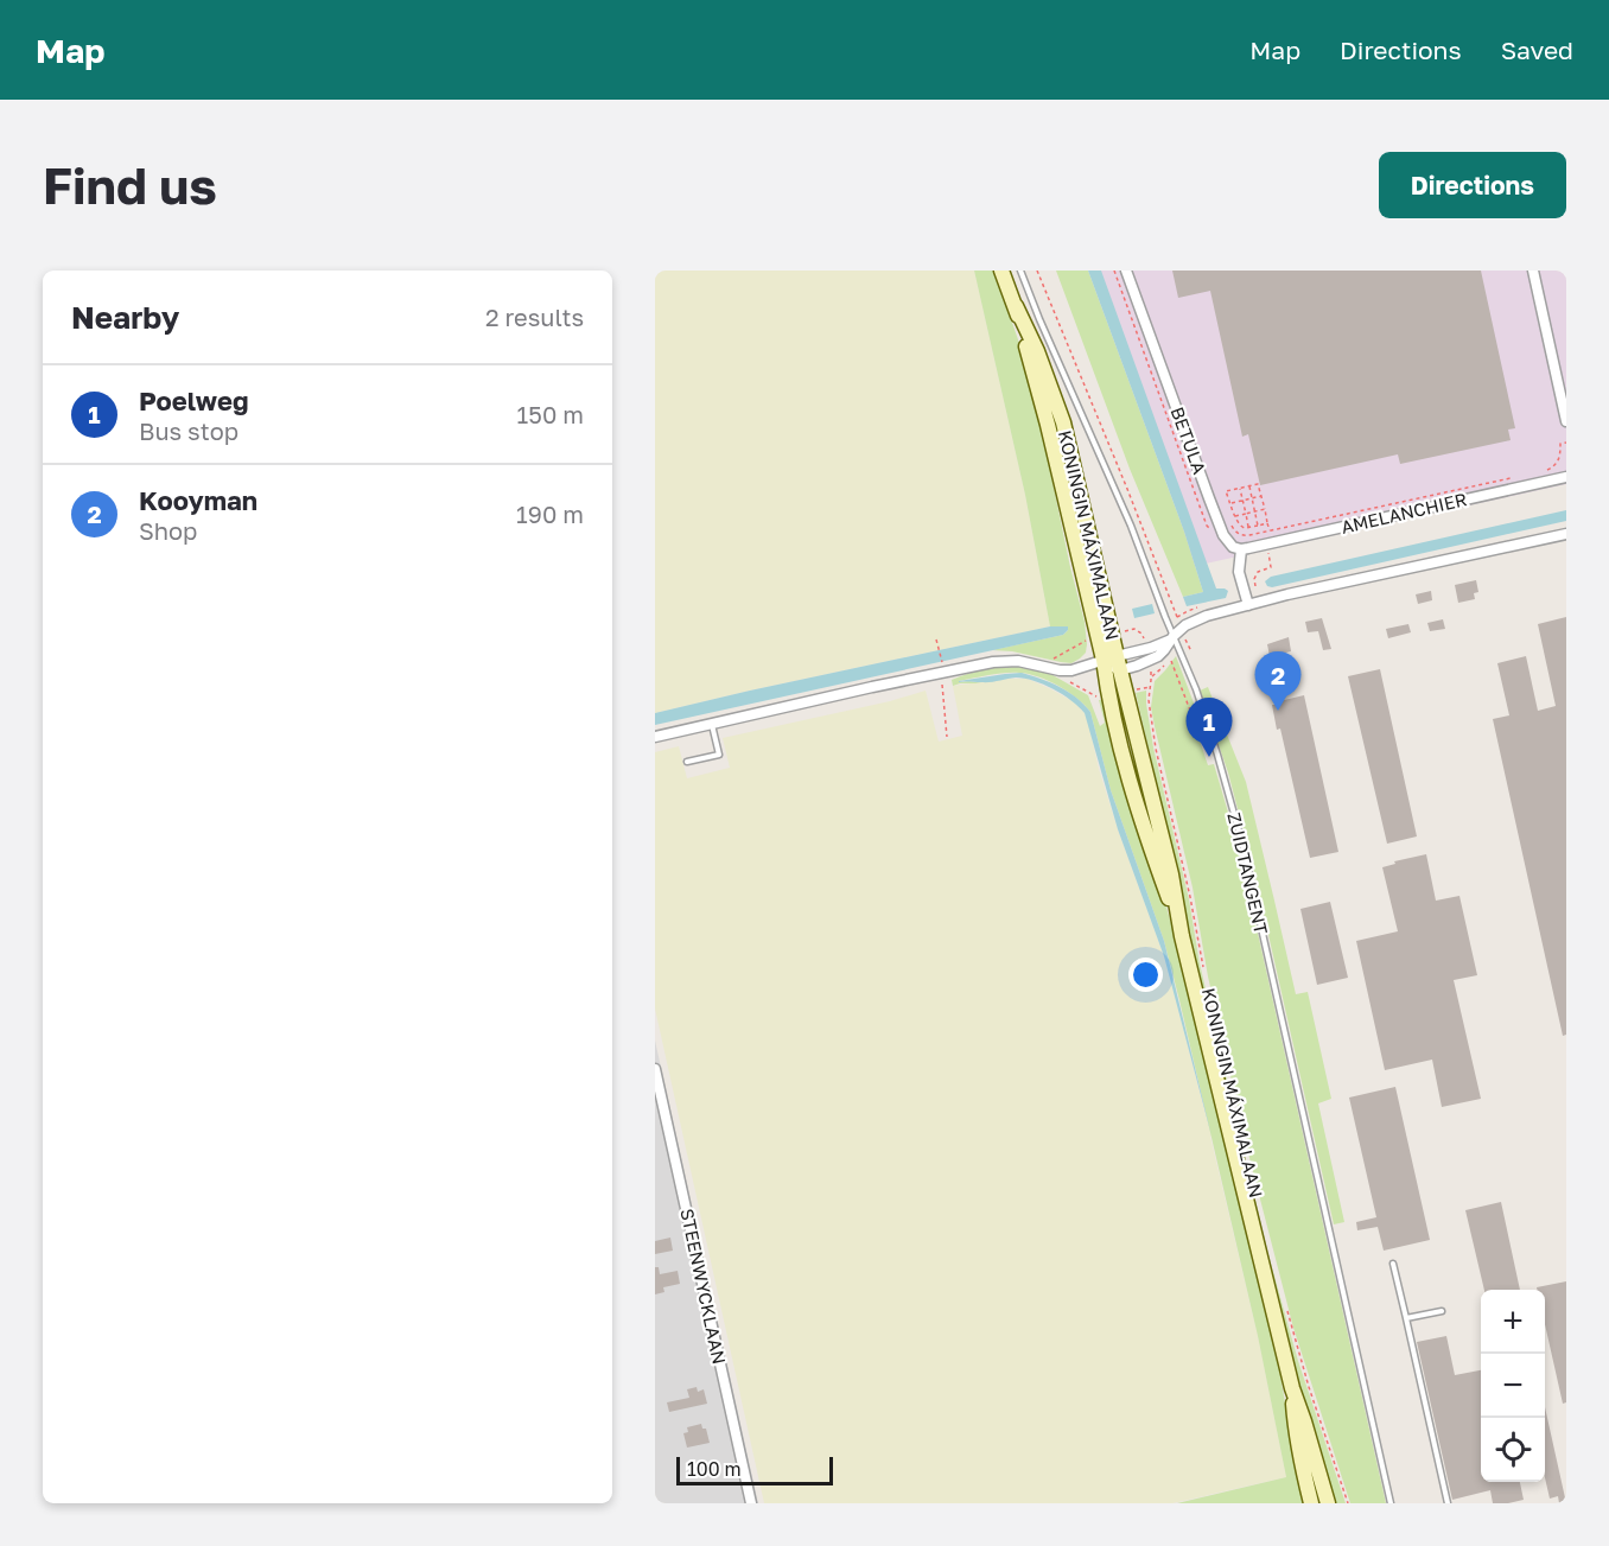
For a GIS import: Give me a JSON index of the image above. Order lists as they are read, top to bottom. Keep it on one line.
{"streets":{"main road":["KONINGIN MÁXIMALAAN"],"street":["BETULA","AMELANCHIER","STEENWYCKLAAN"],"lane":["ZUIDTANGENT"]},"crossings":[["BETULA","AMELANCHIER"]],"scale_bar":"100 m","page":{"header":"Map","nav":["Map","Directions","Saved"],"buttons":"Directions","title":"Find us","heading":["Nearby","2 results"],"list":[{"mark":"1","name":"Poelweg","note":"Bus stop","value":"150 m"},{"mark":"2","name":"Kooyman","note":"Shop","value":"190 m"}],"pins":["2","1"],"map_buttons":["+","−"],"scale":"100 m"}}
